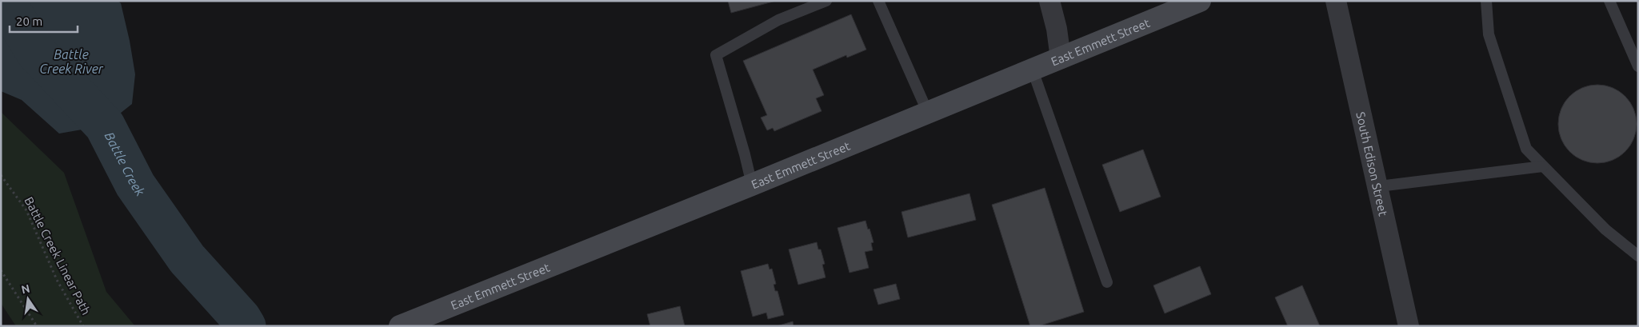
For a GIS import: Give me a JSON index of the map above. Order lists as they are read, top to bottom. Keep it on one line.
{"streets":{"street":["East Emmett Street","South Edison Street"],"path":["Battle Creek Linear Path"]},"water":["Battle Creek River","Battle Creek"],"scale_bar":"20 m","north":"top"}
